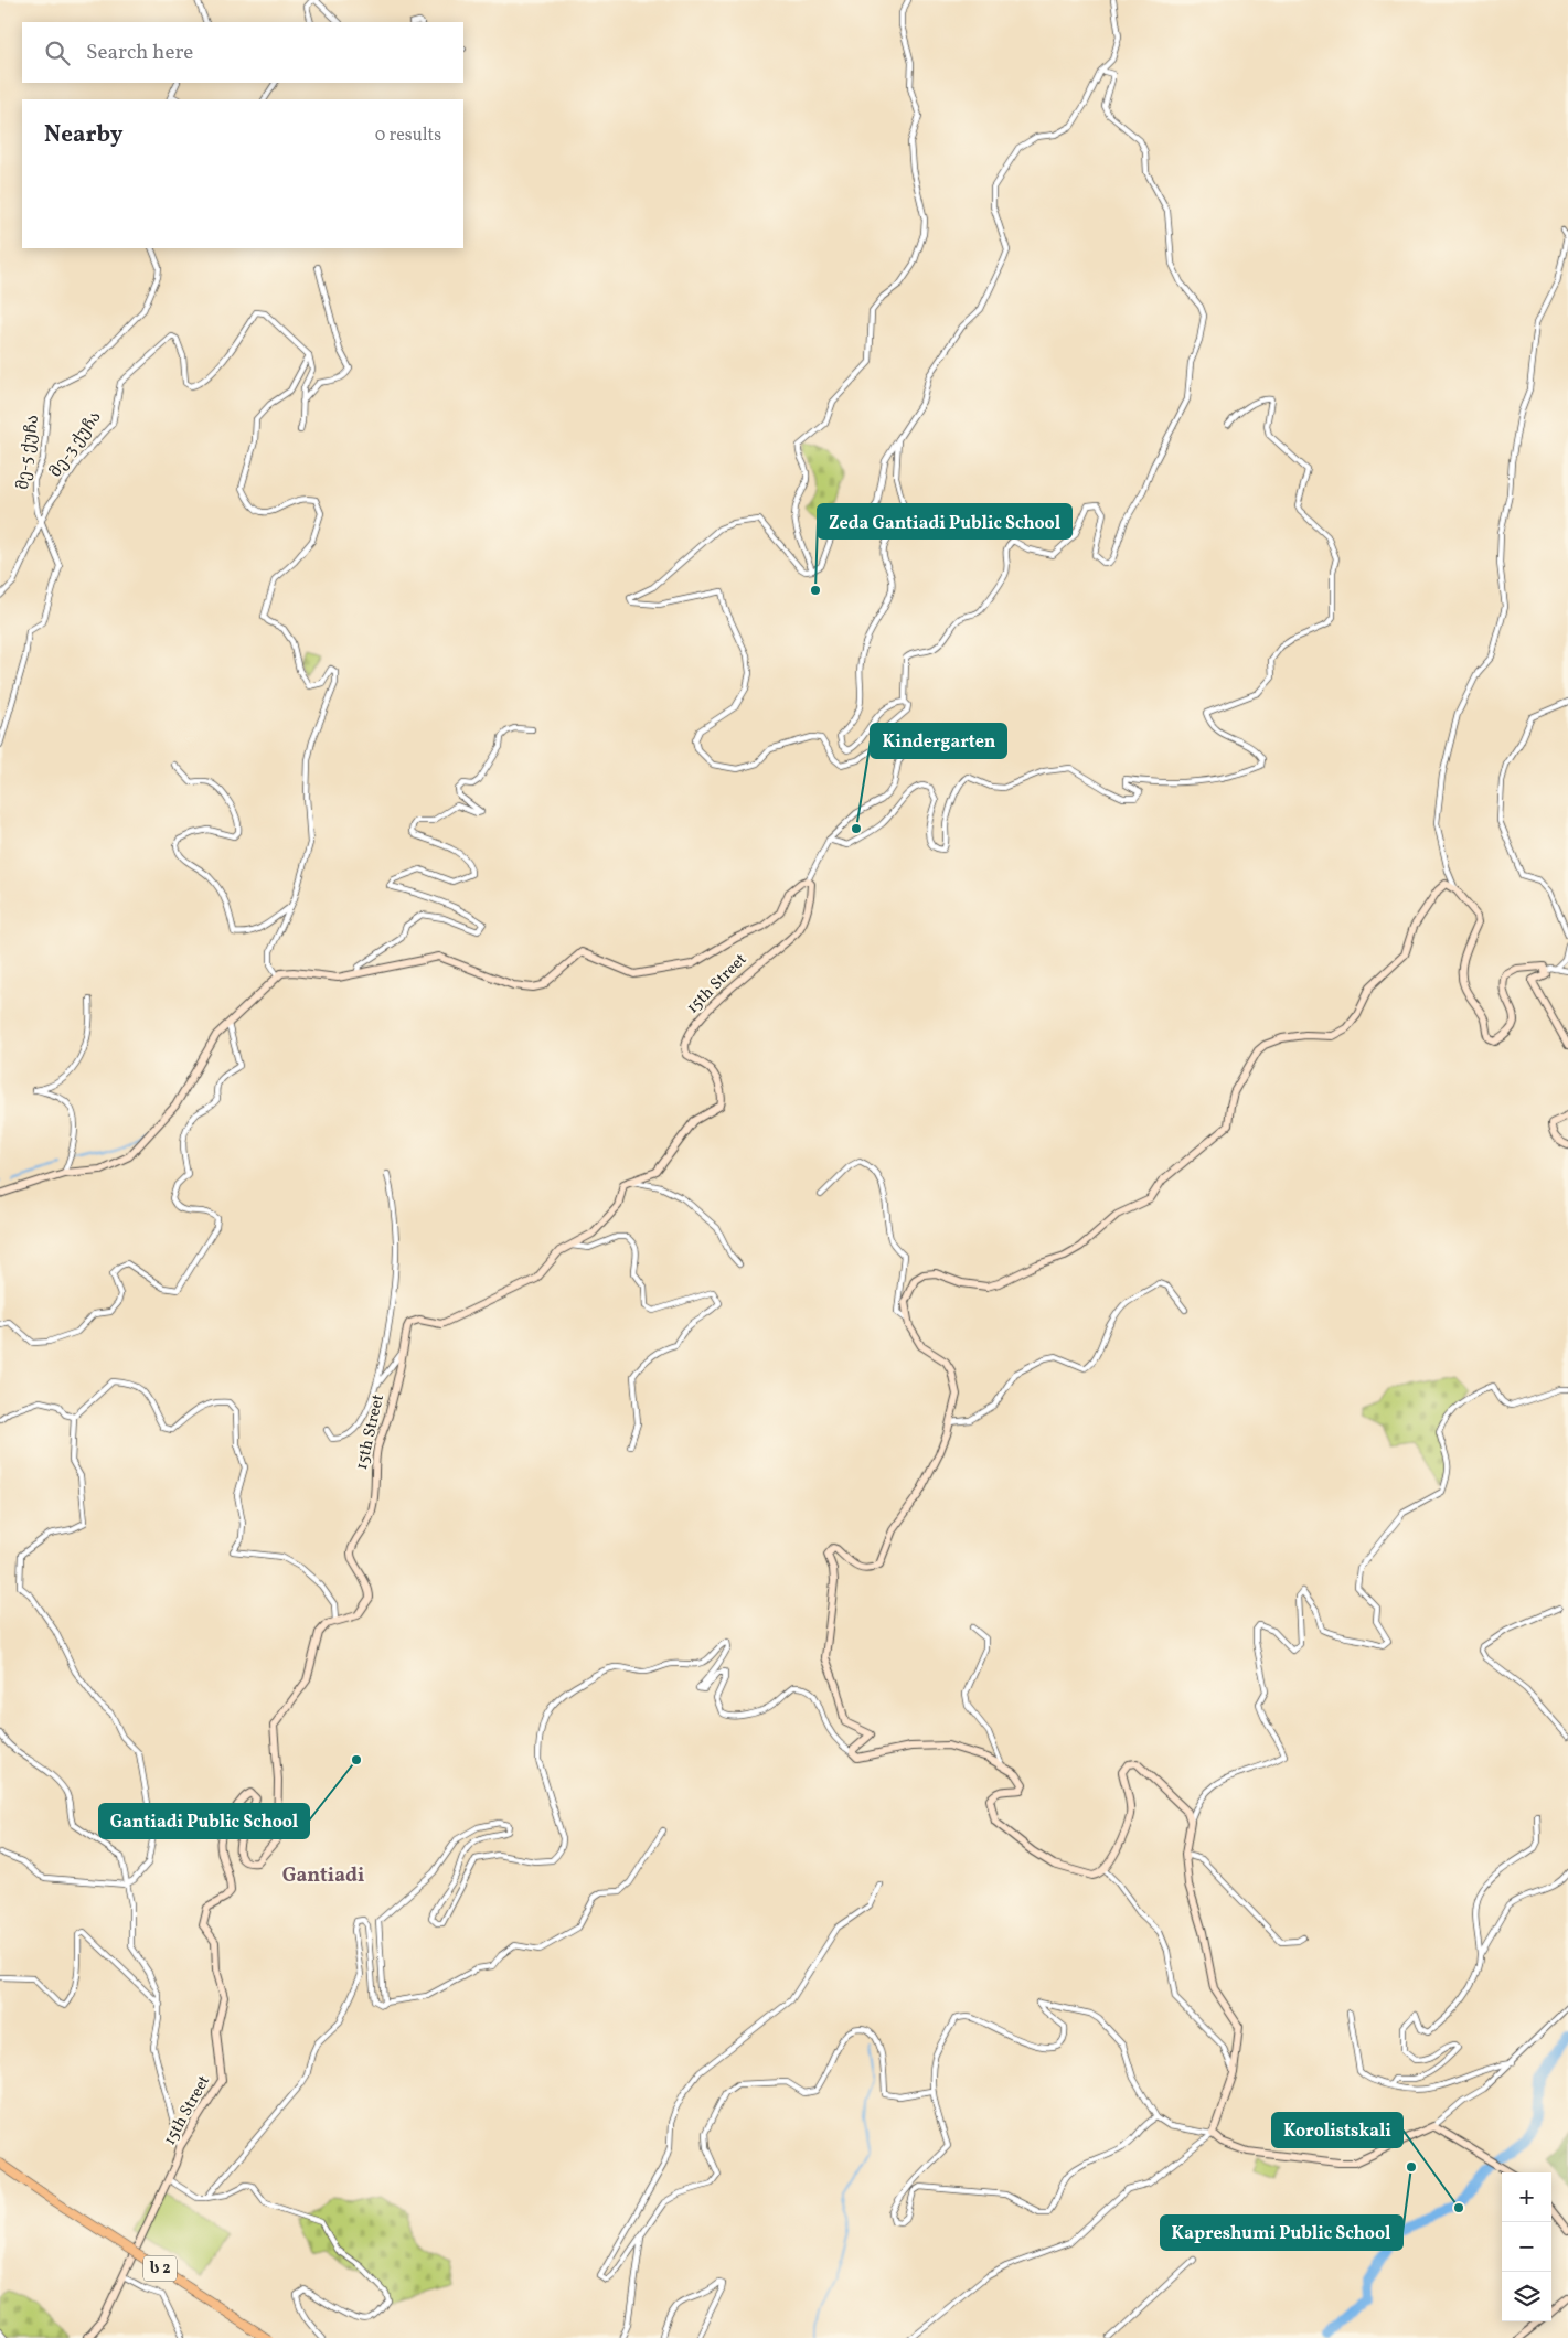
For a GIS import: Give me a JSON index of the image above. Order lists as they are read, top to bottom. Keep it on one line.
{"streets":{"highway":["ს 2"],"street":["მე-3 ქუჩა","მე-5 ქუჩა","15th Street"]},"crossings":[["მე-3 ქუჩა","მე-5 ქუჩა"]],"districts":["Gantiadi"],"places":["Zeda Gantiadi Public School","Kindergarten","Gantiadi Public School","Kapreshumi Public School","Korolistskali"],"page":{"search":"Search here","heading":["Nearby","0 results"],"map_buttons":["+","−"]}}
